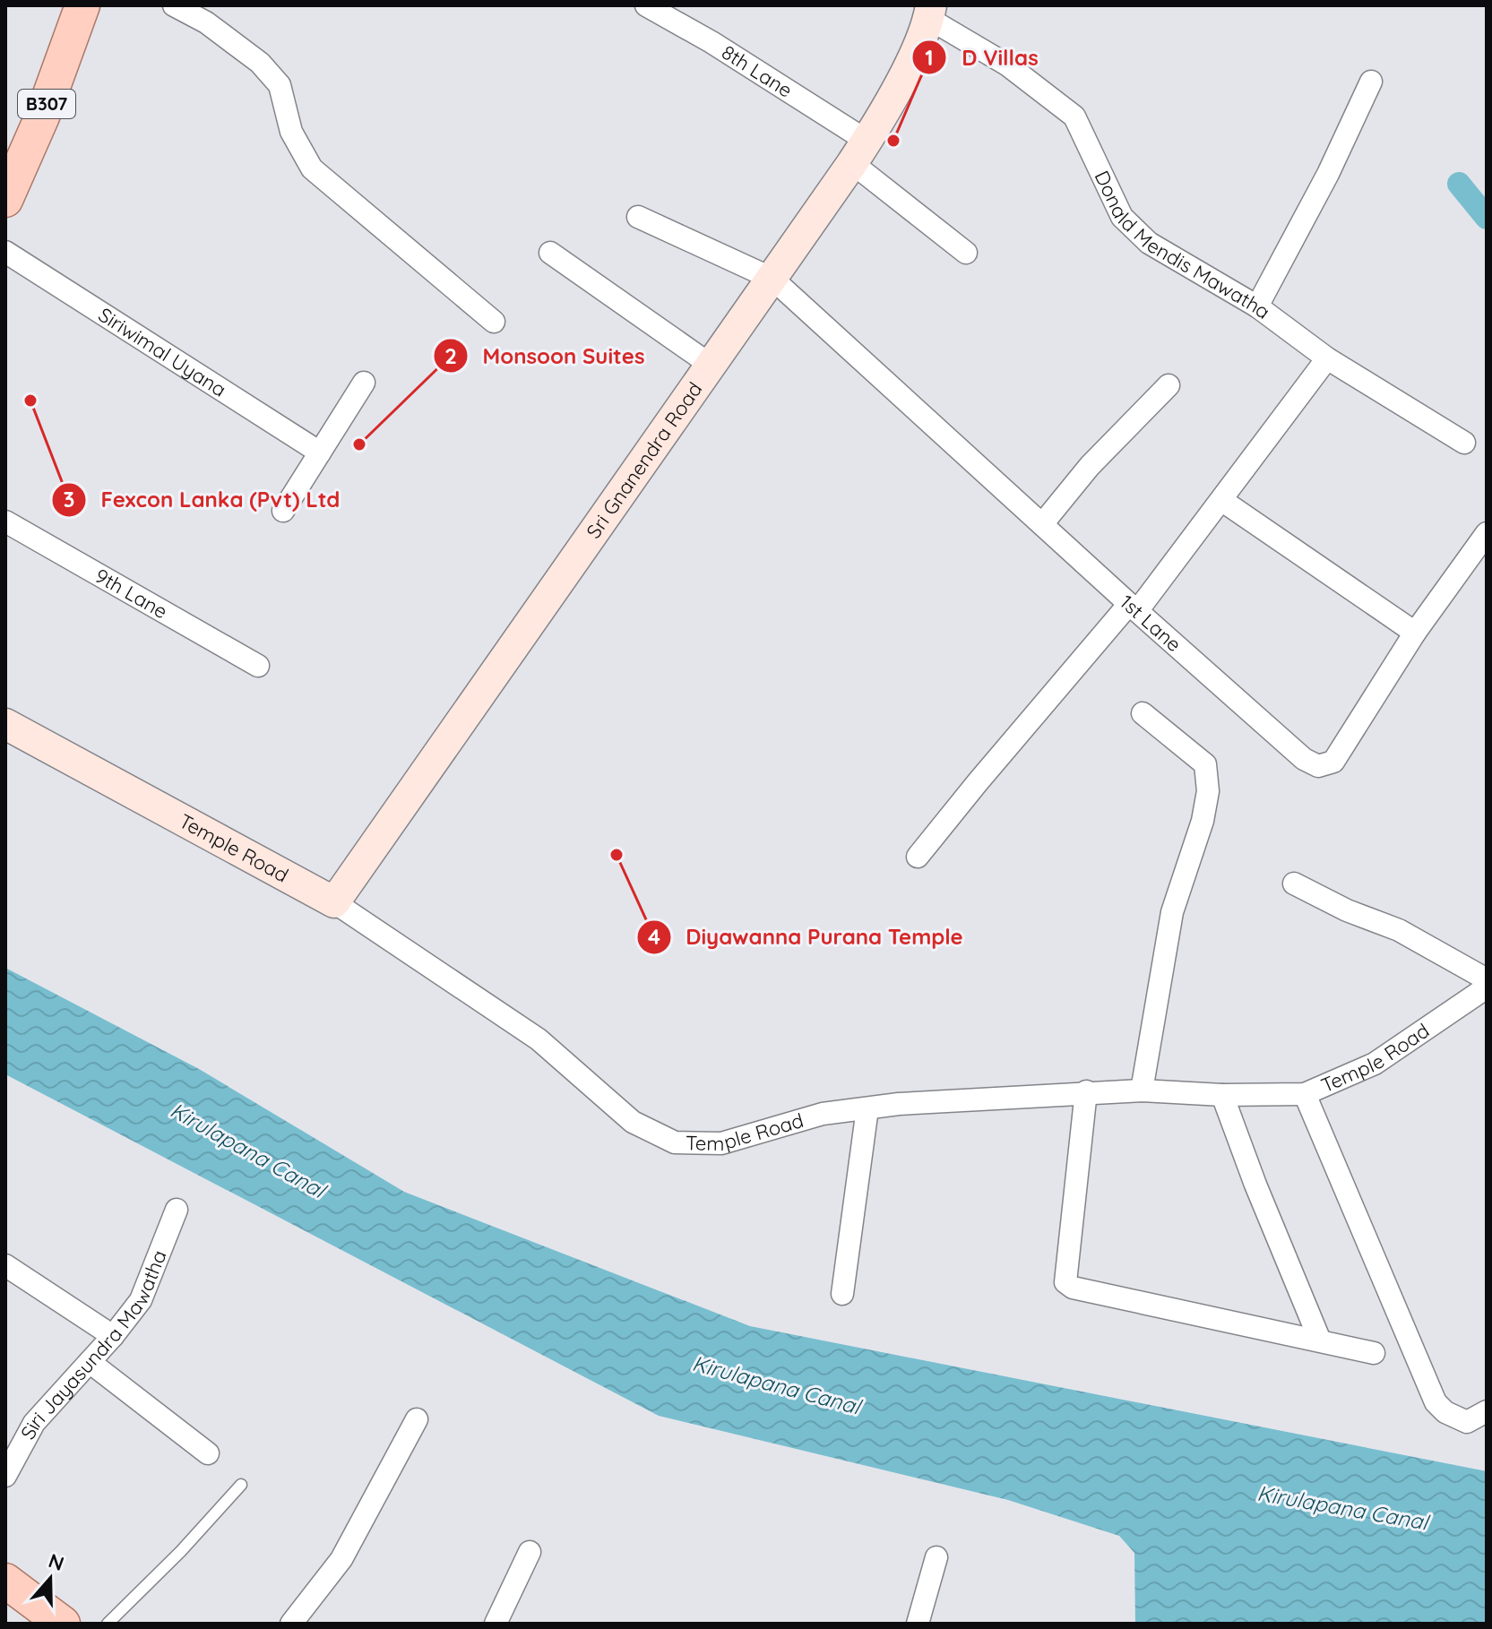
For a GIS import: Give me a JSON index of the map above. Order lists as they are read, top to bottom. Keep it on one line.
{"streets":{"main road":["B307"],"street":["8th Lane","Donald Mendis Mawatha","Siriwimal Uyana","Sri Gnanendra Road","9th Lane","1st Lane","Temple Road","Siri Jayasundra Mawatha"]},"crossings":[["8th Lane","Sri Gnanendra Road"],["Donald Mendis Mawatha","Sri Gnanendra Road"],["Sri Gnanendra Road","1st Lane"],["Sri Gnanendra Road","Temple Road"]],"water":["Kirulapana Canal"],"places":["D Villas","Fexcon Lanka (Pvt) Ltd","Monsoon Suites","Diyawanna Purana Temple"],"north":"top"}
